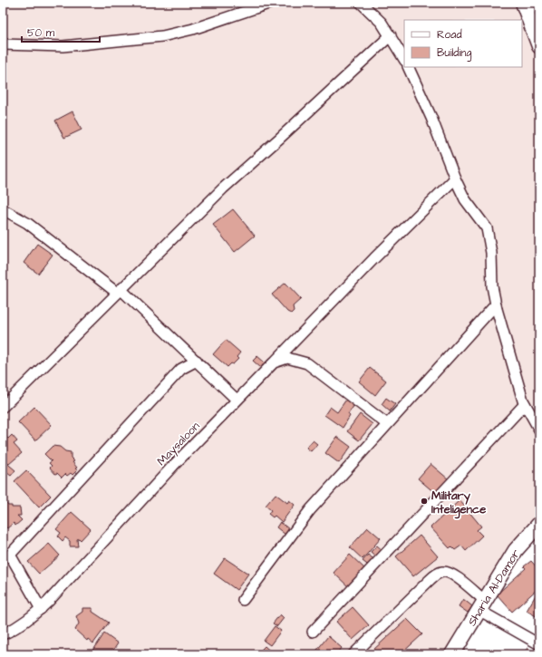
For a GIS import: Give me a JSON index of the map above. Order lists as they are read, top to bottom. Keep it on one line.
{"streets":{"street":["Maysaloon","Sharia Al-Damor"]},"places":["Military Inteligence"],"legend":["Road","Building"],"scale_bar":"50 m"}
